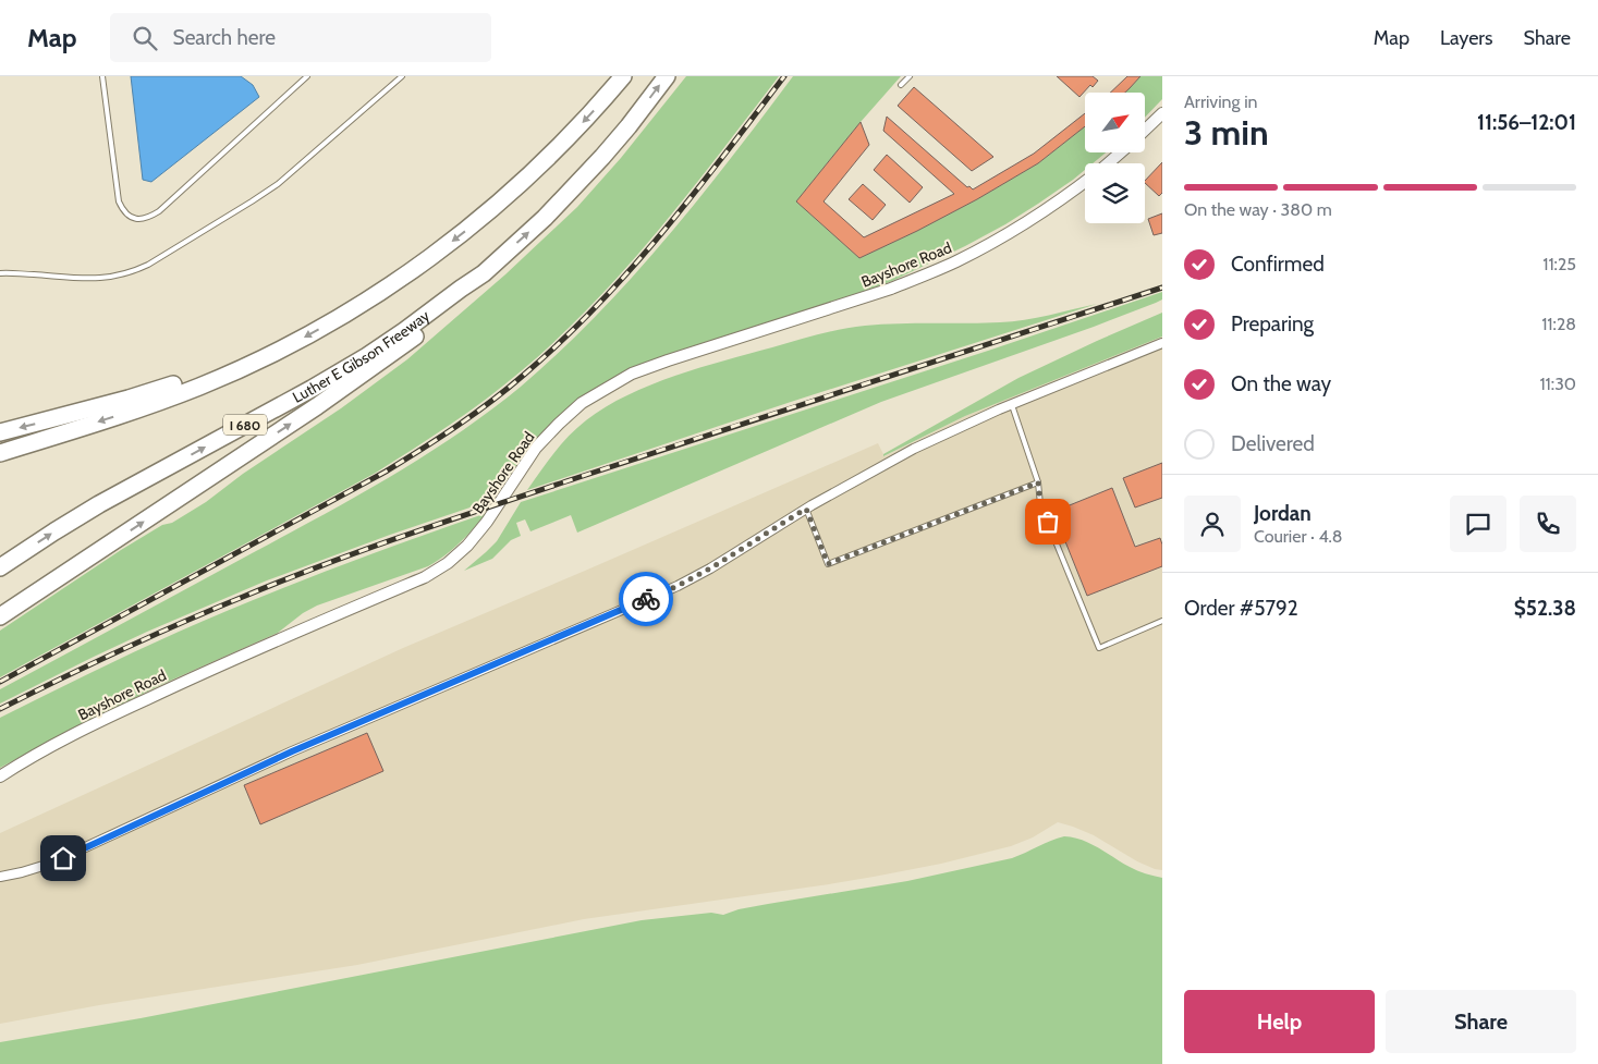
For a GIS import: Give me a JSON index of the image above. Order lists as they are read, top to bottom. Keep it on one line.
{"streets":{"highway":["Luther E Gibson Freeway","I 680"],"street":["Bayshore Road"]},"north":"top right","page":{"header":"Map","search":"Search here","nav":["Map","Layers","Share"],"heading":["3 min","Arriving in","11:56–12:01"],"panel":["Jordan","Courier · 4.8","Order #5792","$52.38"],"bar":"On the way · 380 m","list":[["Confirmed","11:25"],["Preparing","11:28"],["On the way","11:30"],"Delivered"],"buttons":["Help","Share"]}}
